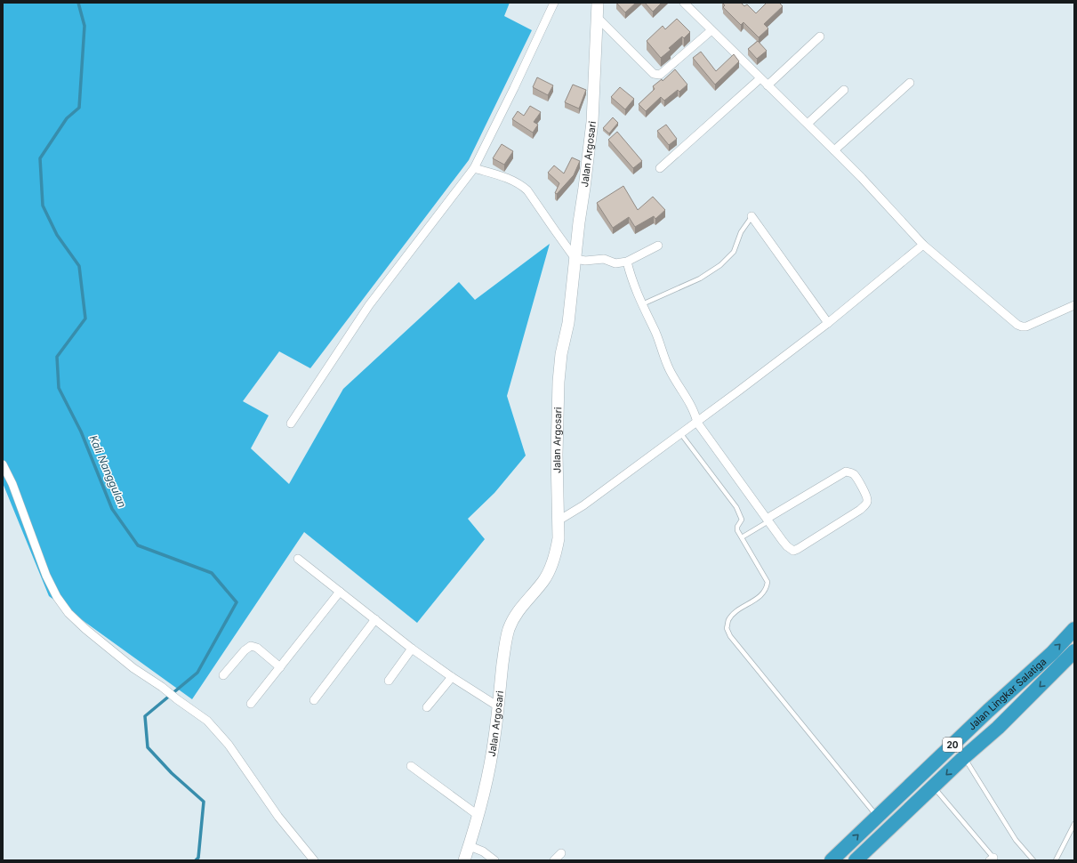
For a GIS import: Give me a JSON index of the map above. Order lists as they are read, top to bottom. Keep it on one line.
{"streets":{"highway":["Jalan Lingkar Salatiga","20"],"street":["Jalan Argosari"]},"water":["Kali Nanggulan"]}
